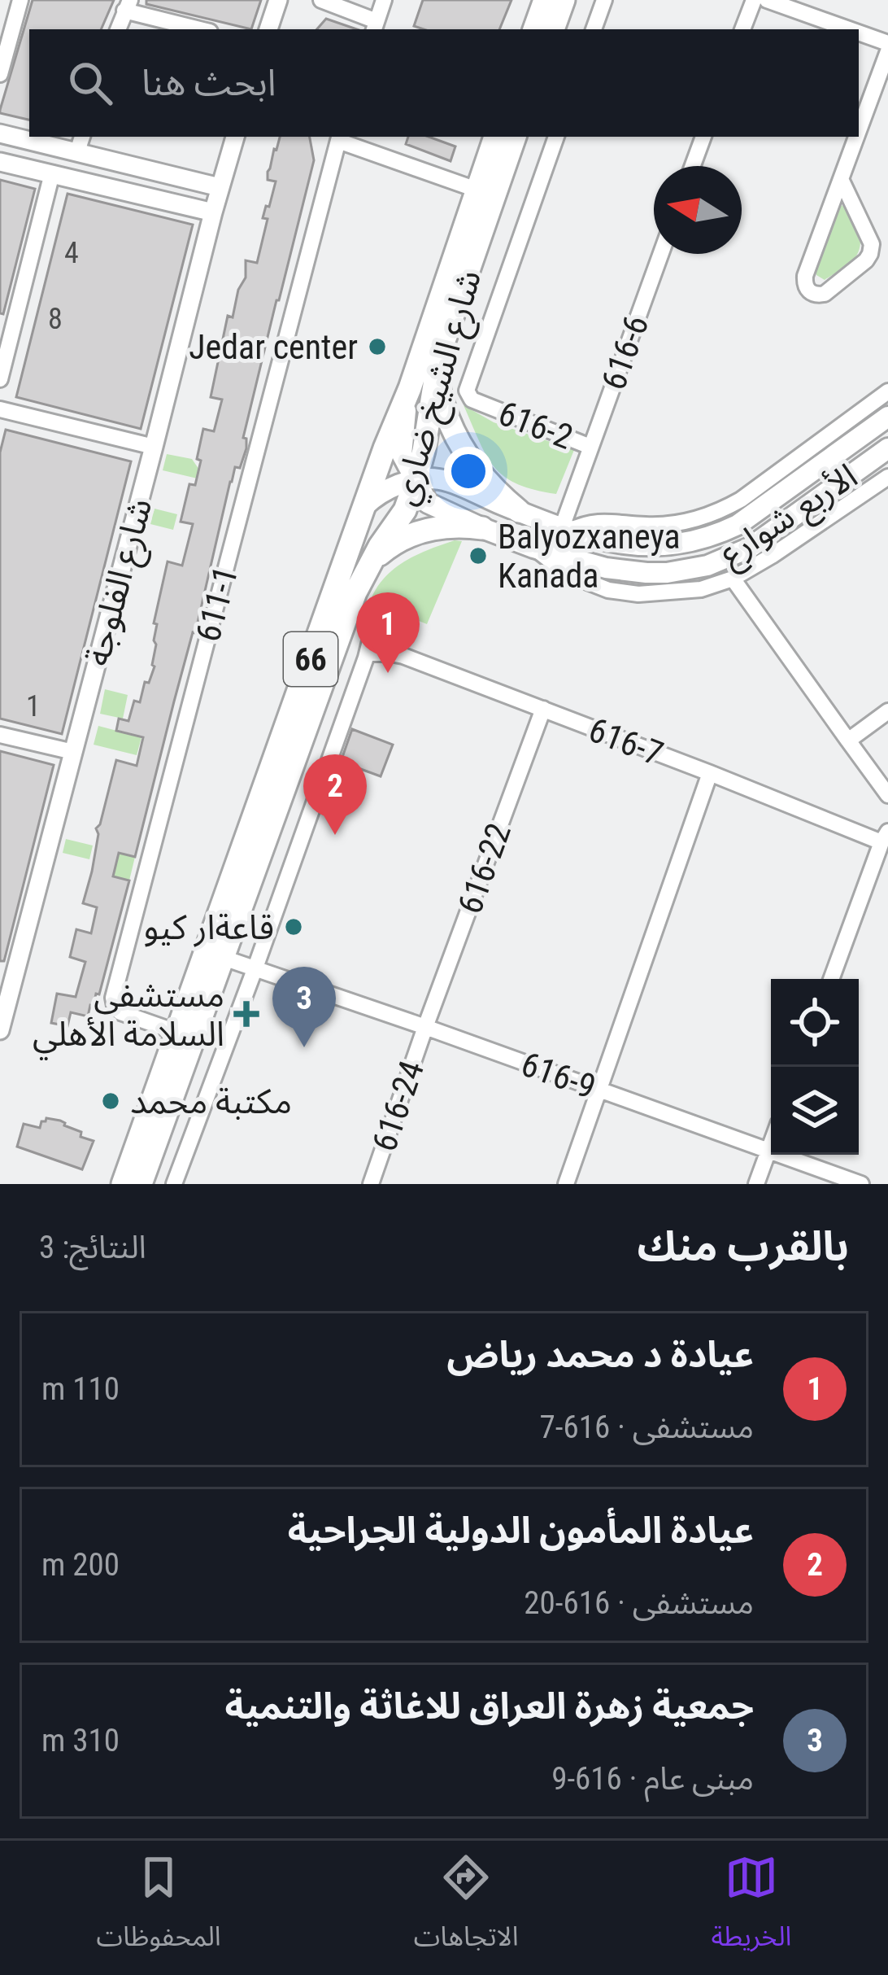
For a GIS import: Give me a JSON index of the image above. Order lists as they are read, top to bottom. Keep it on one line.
{"streets":{"main road":["شارع الشيخ ضاري","الأربع شوارع","66"],"street":["616-6","616-2","شارع الفلوجة","611-1","616-7","616-22","616-9","616-24"]},"crossings":[["616-6","616-2"],["616-6","الأربع شوارع"],["شارع الشيخ ضاري","الأربع شوارع"],["شارع الشيخ ضاري","611-1"],["شارع الشيخ ضاري","616-9"],["616-7","616-22"],["616-22","616-9"],["616-22","616-24"],["616-9","616-24"]],"places":{"other":["Jedar center","Balyozxaneya Kanada","قاعةار كيو","مكتبة محمد"],"health":["مستشفى السلامة الأهلي"]},"house_numbers":["4","8","1"],"north":"left","page":{"search":"ابحث هنا","pins":["1","2","3"],"heading":["بالقرب منك","النتائج: 3"],"list":[{"mark":"1","name":"عيادة د محمد رياض","note":"مستشفى · 616-7","value":"110 m"},{"mark":"2","name":"عيادة المأمون الدولية الجراحية","note":"مستشفى · 616-20","value":"200 m"},{"mark":"3","name":"جمعية زهرة العراق للاغاثة والتنمية","note":"مبنى عام · 616-9","value":"310 m"}],"nav":["الخريطة","الاتجاهات","المحفوظات"]}}
